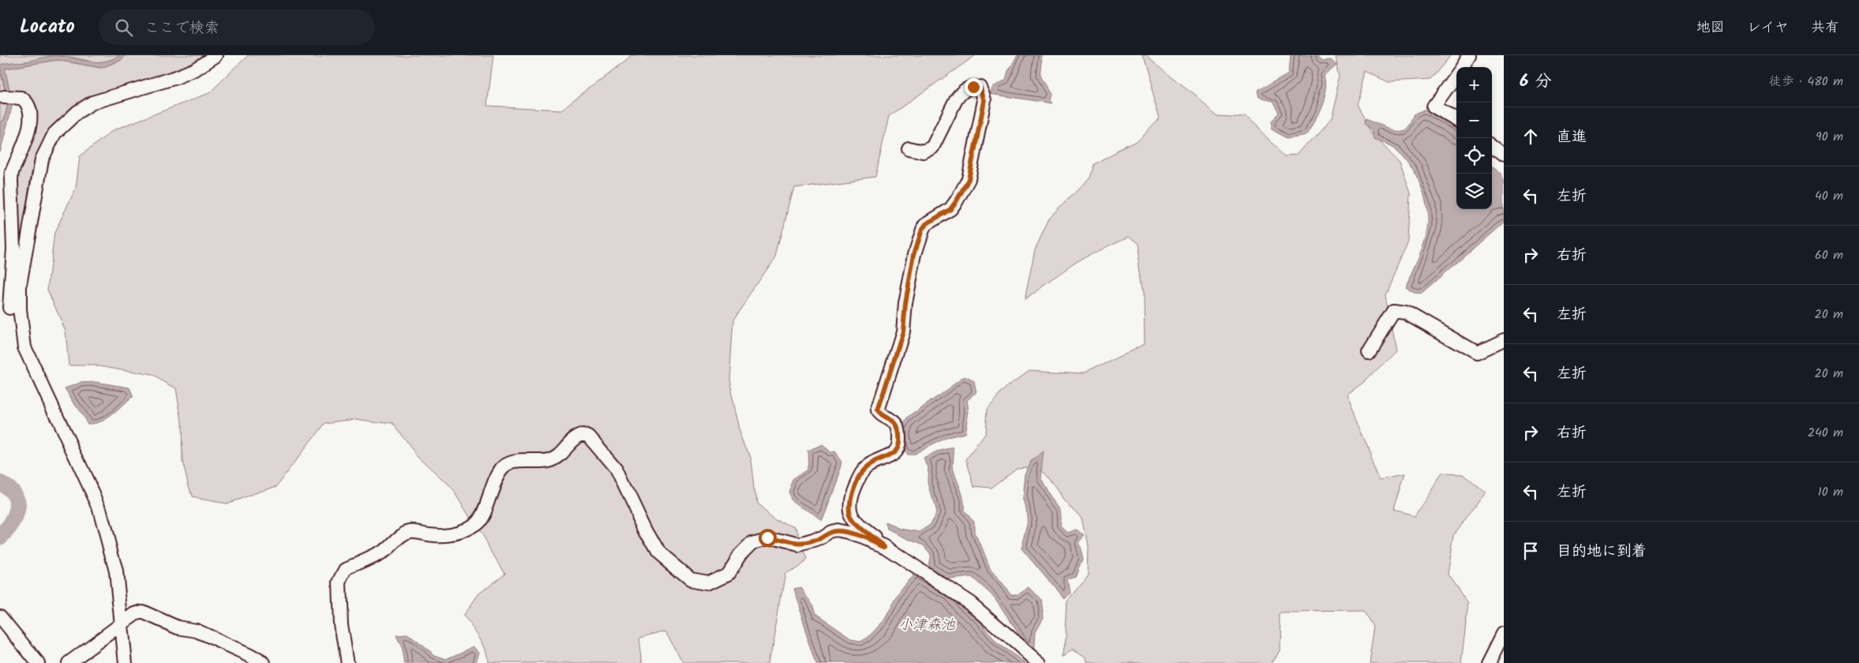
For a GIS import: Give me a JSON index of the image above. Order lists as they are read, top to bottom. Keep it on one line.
{"water":["小津森池"],"page":{"header":"Locato","search":"ここで検索","nav":["地図","レイヤ","共有"],"heading":["6 分","徒歩 · 480 m"],"map_buttons":["+","−"],"list":[["直進","90 m"],["左折","40 m"],["右折","60 m"],["左折","20 m"],["左折","20 m"],["右折","240 m"],["左折","10 m"],"目的地に到着"]}}
